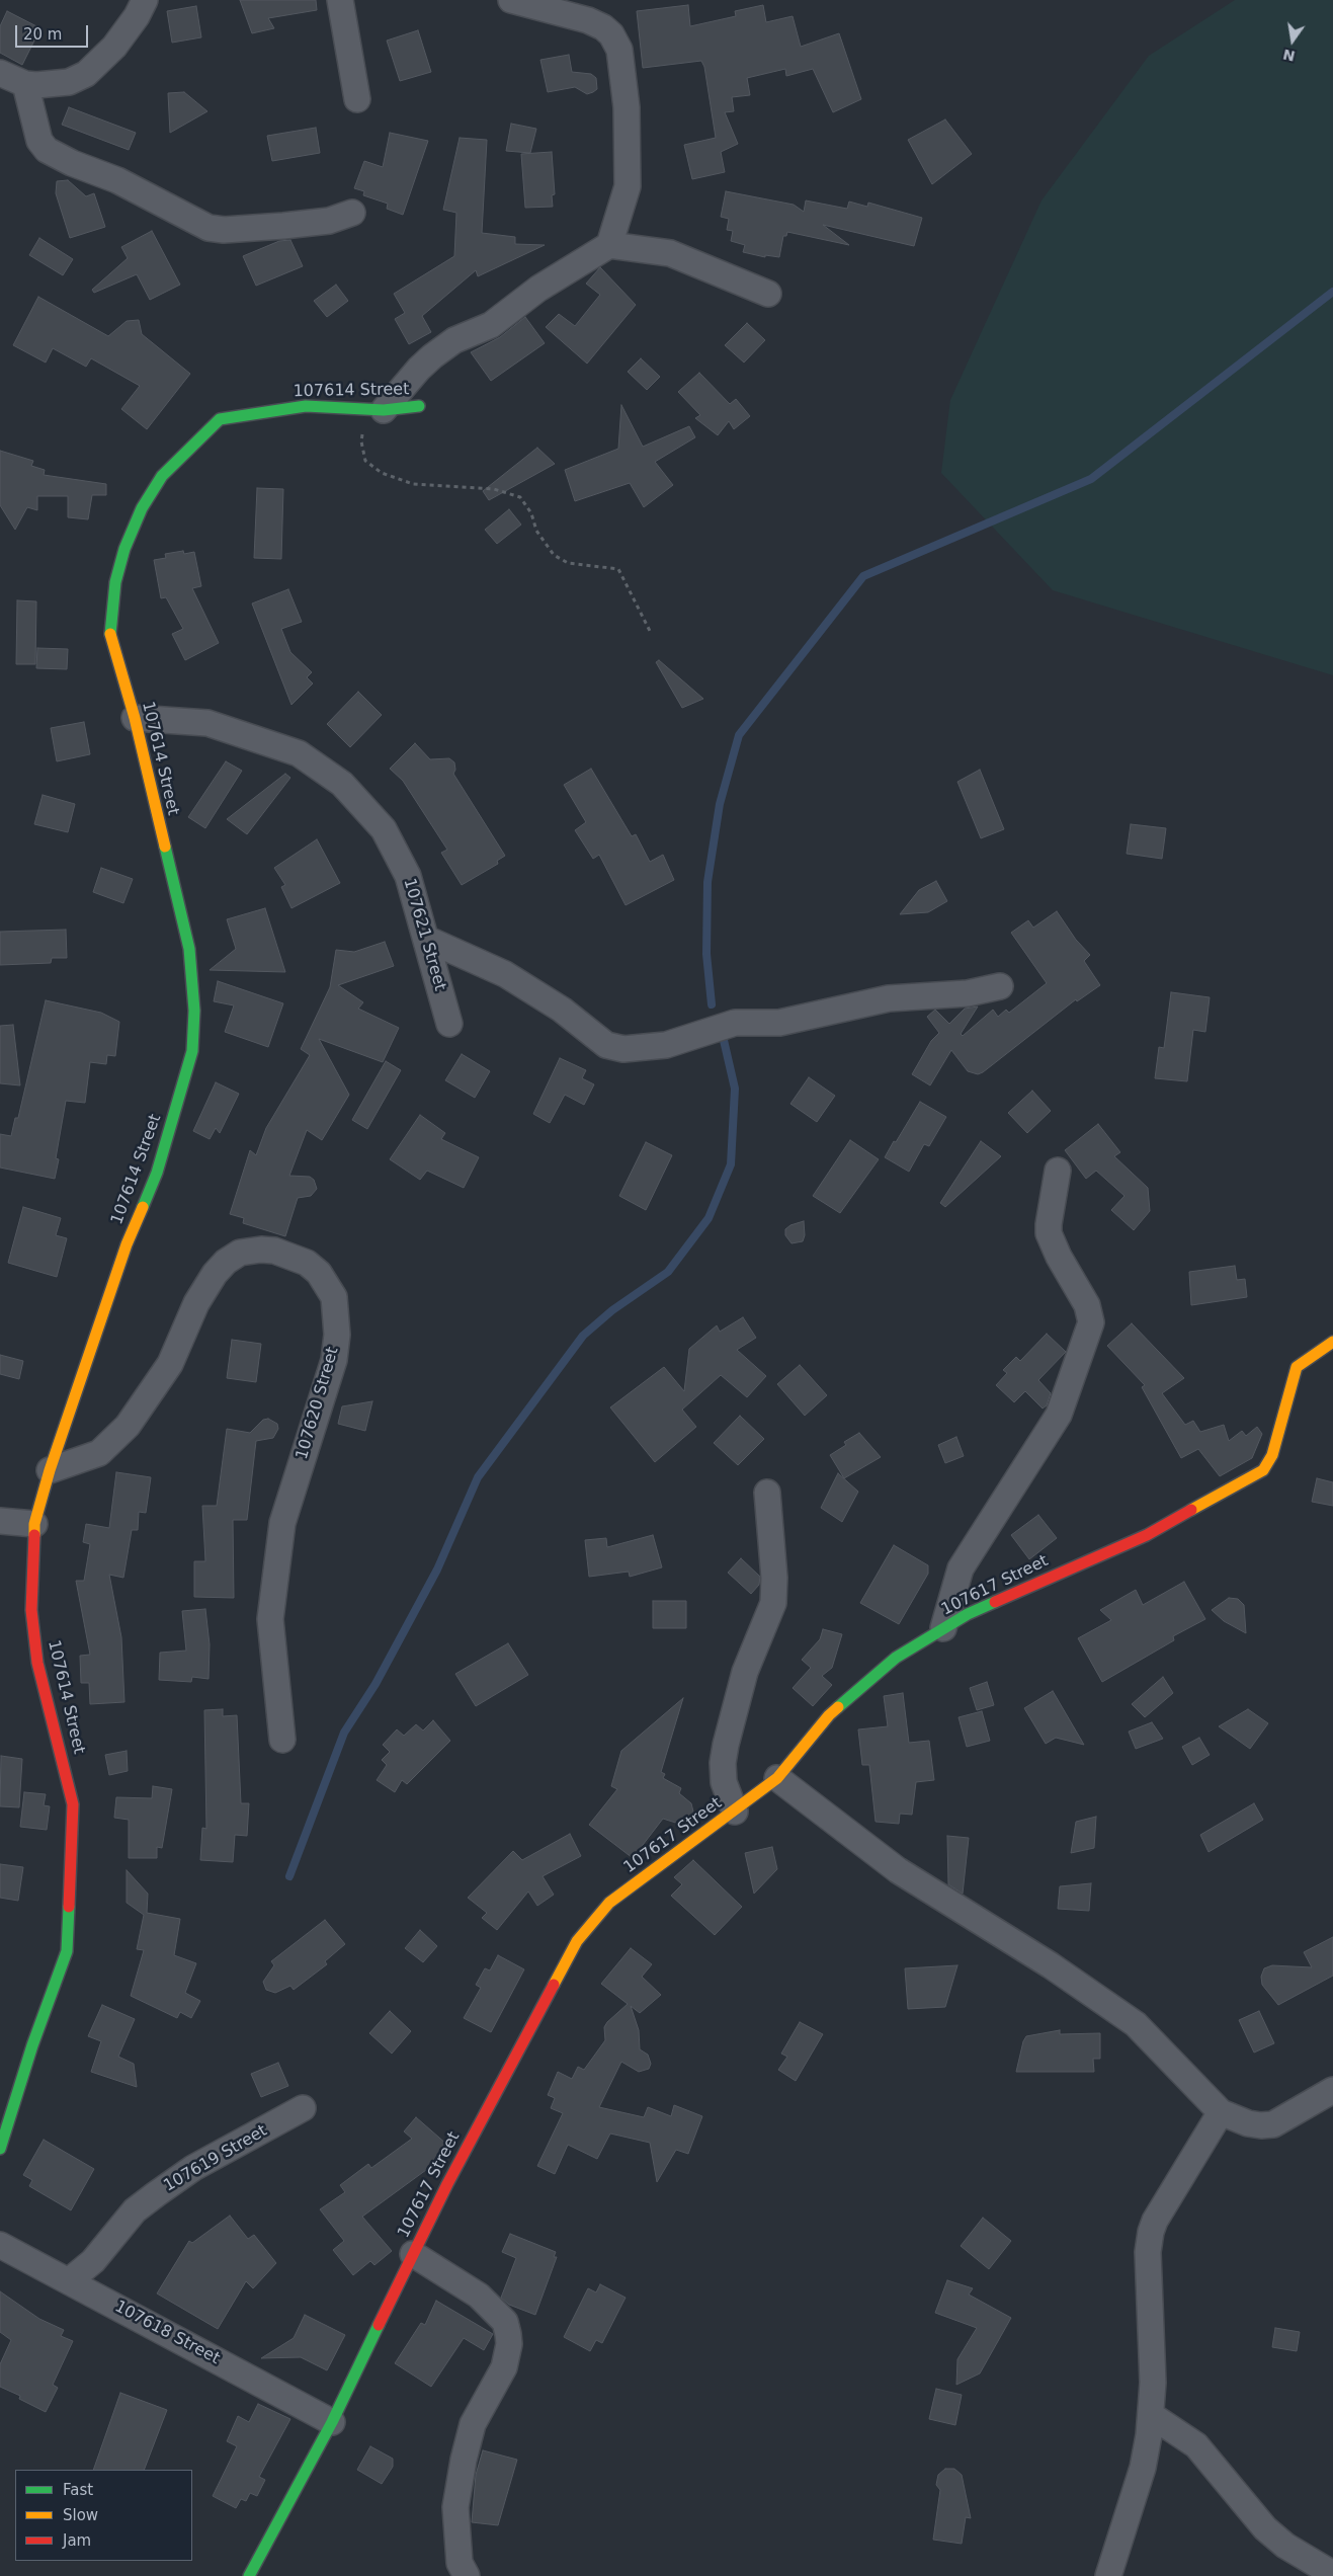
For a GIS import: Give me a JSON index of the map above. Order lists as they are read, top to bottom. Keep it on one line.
{"streets":{"street":["107614 Street","107621 Street","107620 Street","107617 Street","107619 Street","107618 Street"]},"crossings":[["107614 Street","107621 Street"],["107614 Street","107620 Street"],["107617 Street","107618 Street"],["107619 Street","107618 Street"]],"legend":["Fast","Slow","Jam"],"scale_bar":"20 m","north":"bottom"}
